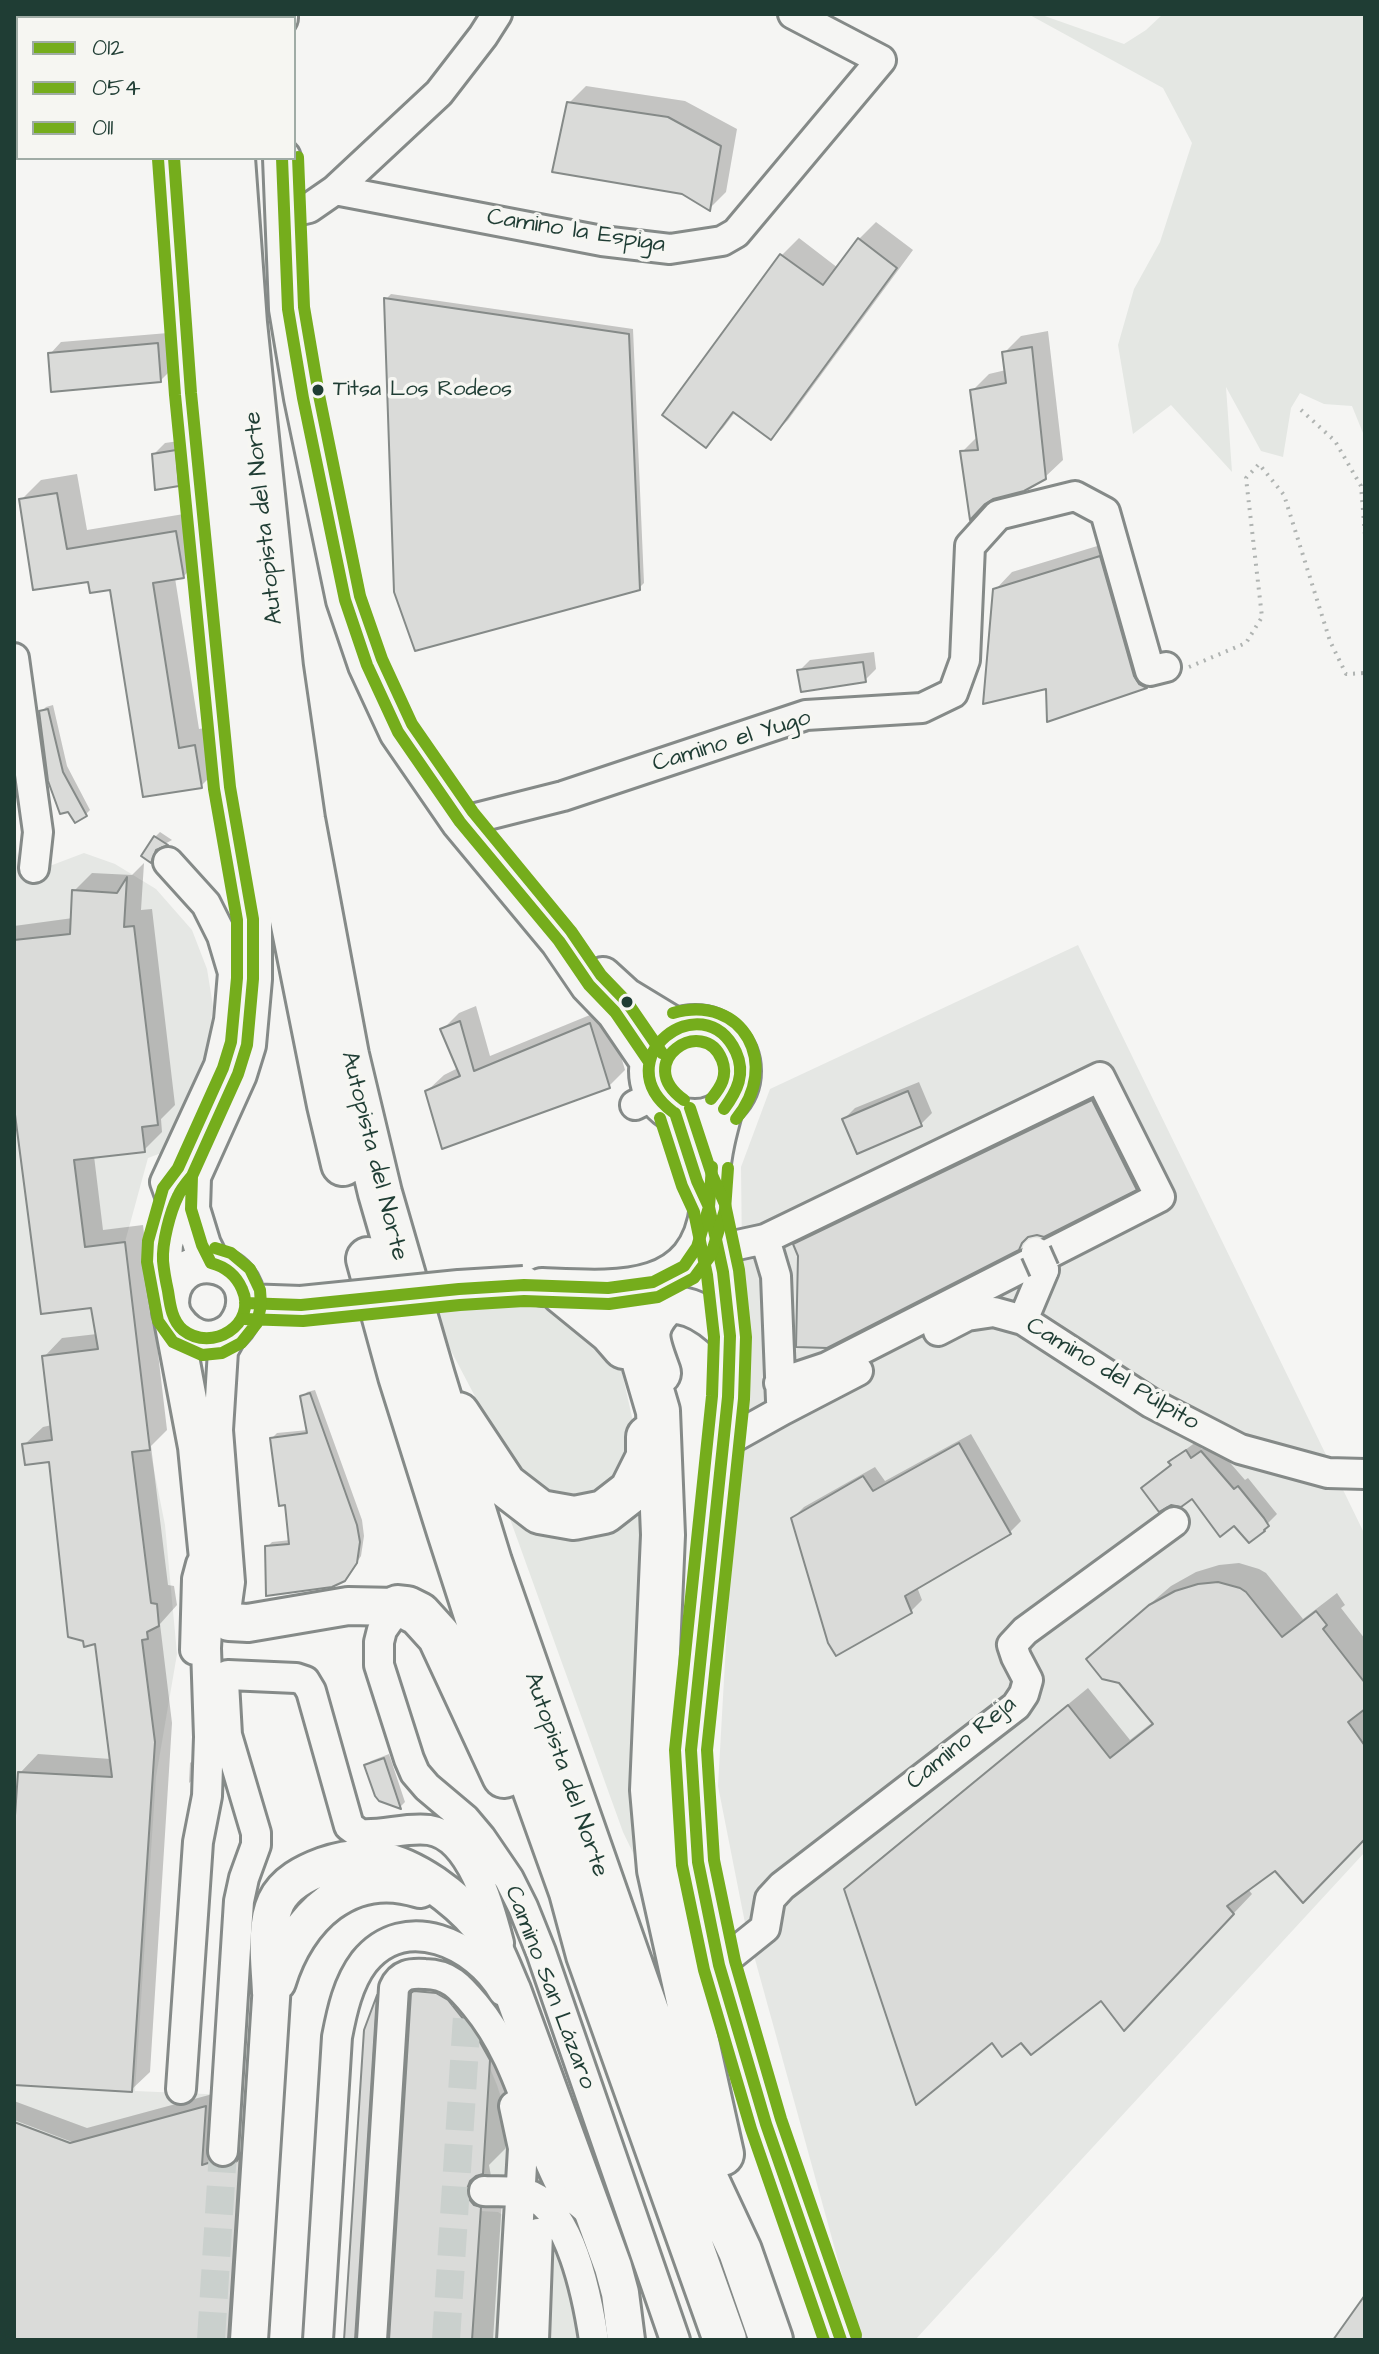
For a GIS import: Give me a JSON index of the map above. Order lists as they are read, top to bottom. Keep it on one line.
{"streets":{"highway":["Autopista del Norte"],"street":["Camino la Espiga","Camino el Yugo","Camino del Púlpito","Camino Reja","Camino San Lázaro"]},"places":["Titsa Los Rodeos"],"lines":["transit line 011","transit line 012","transit line 054"],"legend":["012","054","011"]}
